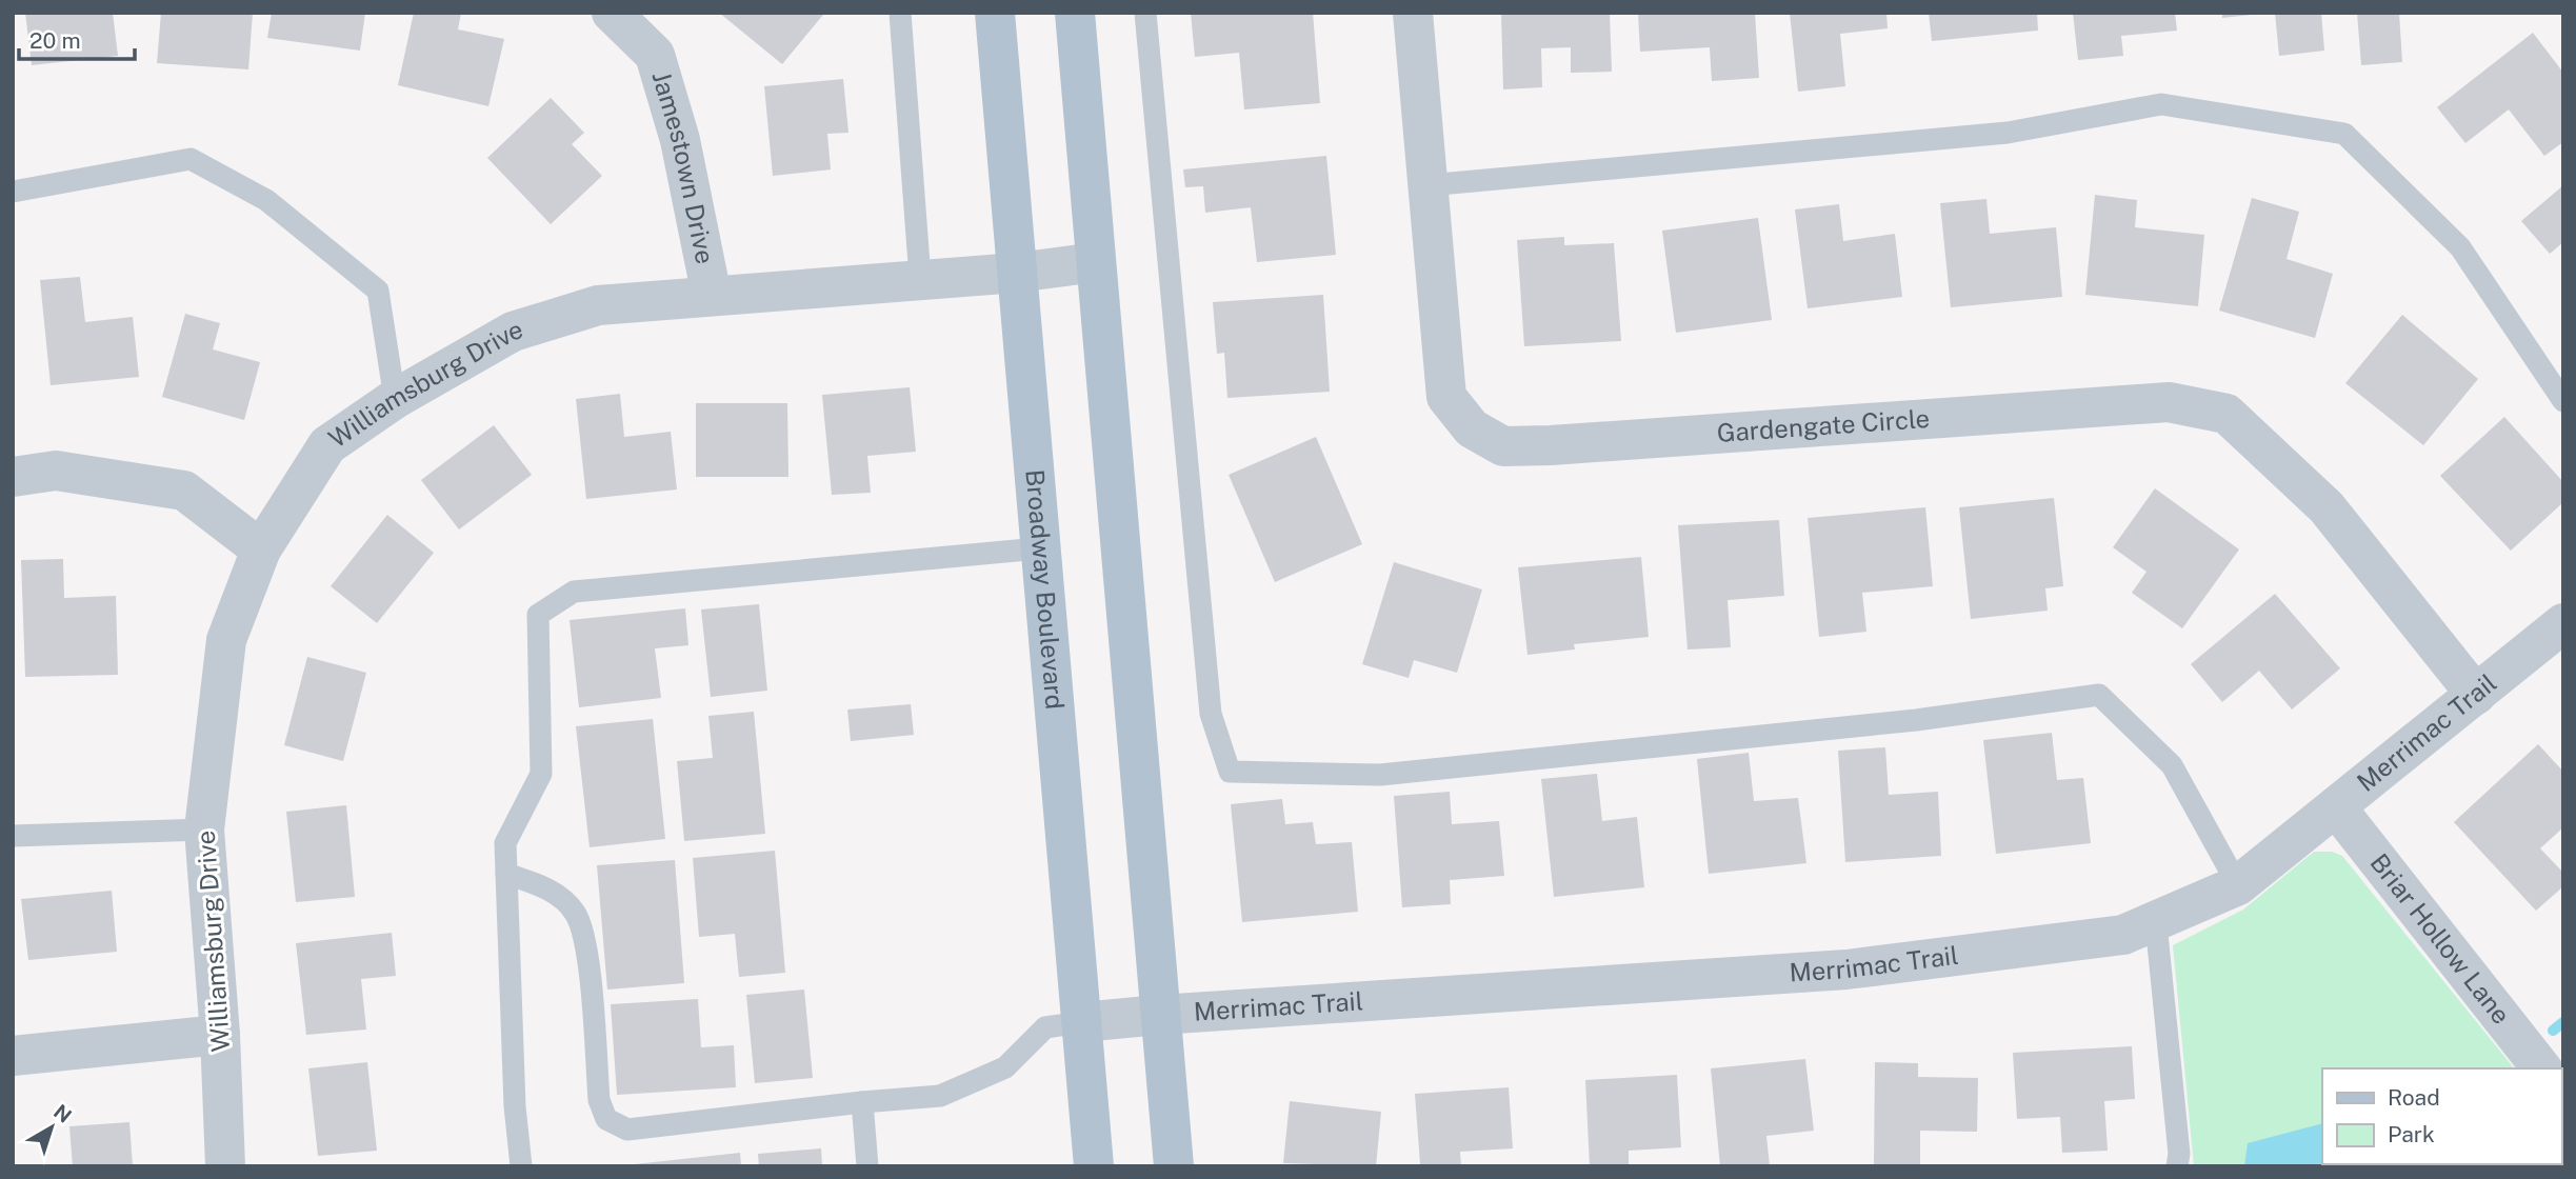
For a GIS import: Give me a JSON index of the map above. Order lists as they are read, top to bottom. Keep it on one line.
{"streets":{"main road":["Broadway Boulevard"],"street":["Jamestown Drive","Williamsburg Drive","Gardengate Circle","Merrimac Trail","Briar Hollow Lane"]},"crossings":[["Jamestown Drive","Williamsburg Drive"],["Williamsburg Drive","Broadway Boulevard"],["Gardengate Circle","Merrimac Trail"],["Broadway Boulevard","Merrimac Trail"],["Merrimac Trail","Briar Hollow Lane"]],"legend":["Road","Park"],"scale_bar":"20 m","north":"top right"}
